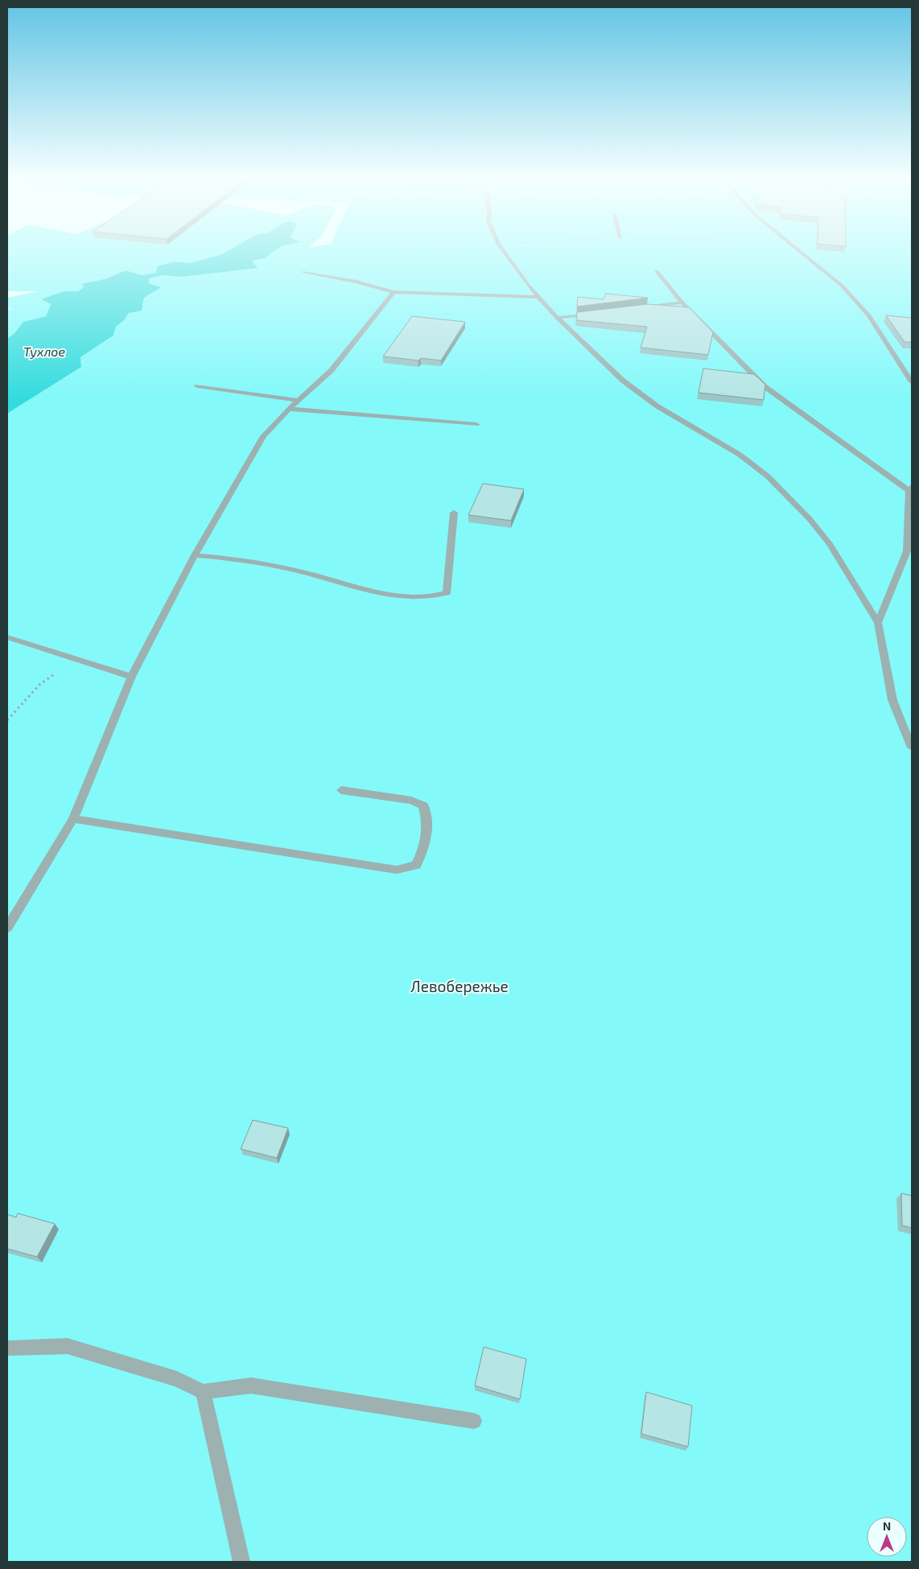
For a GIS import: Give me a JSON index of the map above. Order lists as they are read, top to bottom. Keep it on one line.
{"water":["Тухлое"],"parks":["Левобережье"],"north":"top"}
